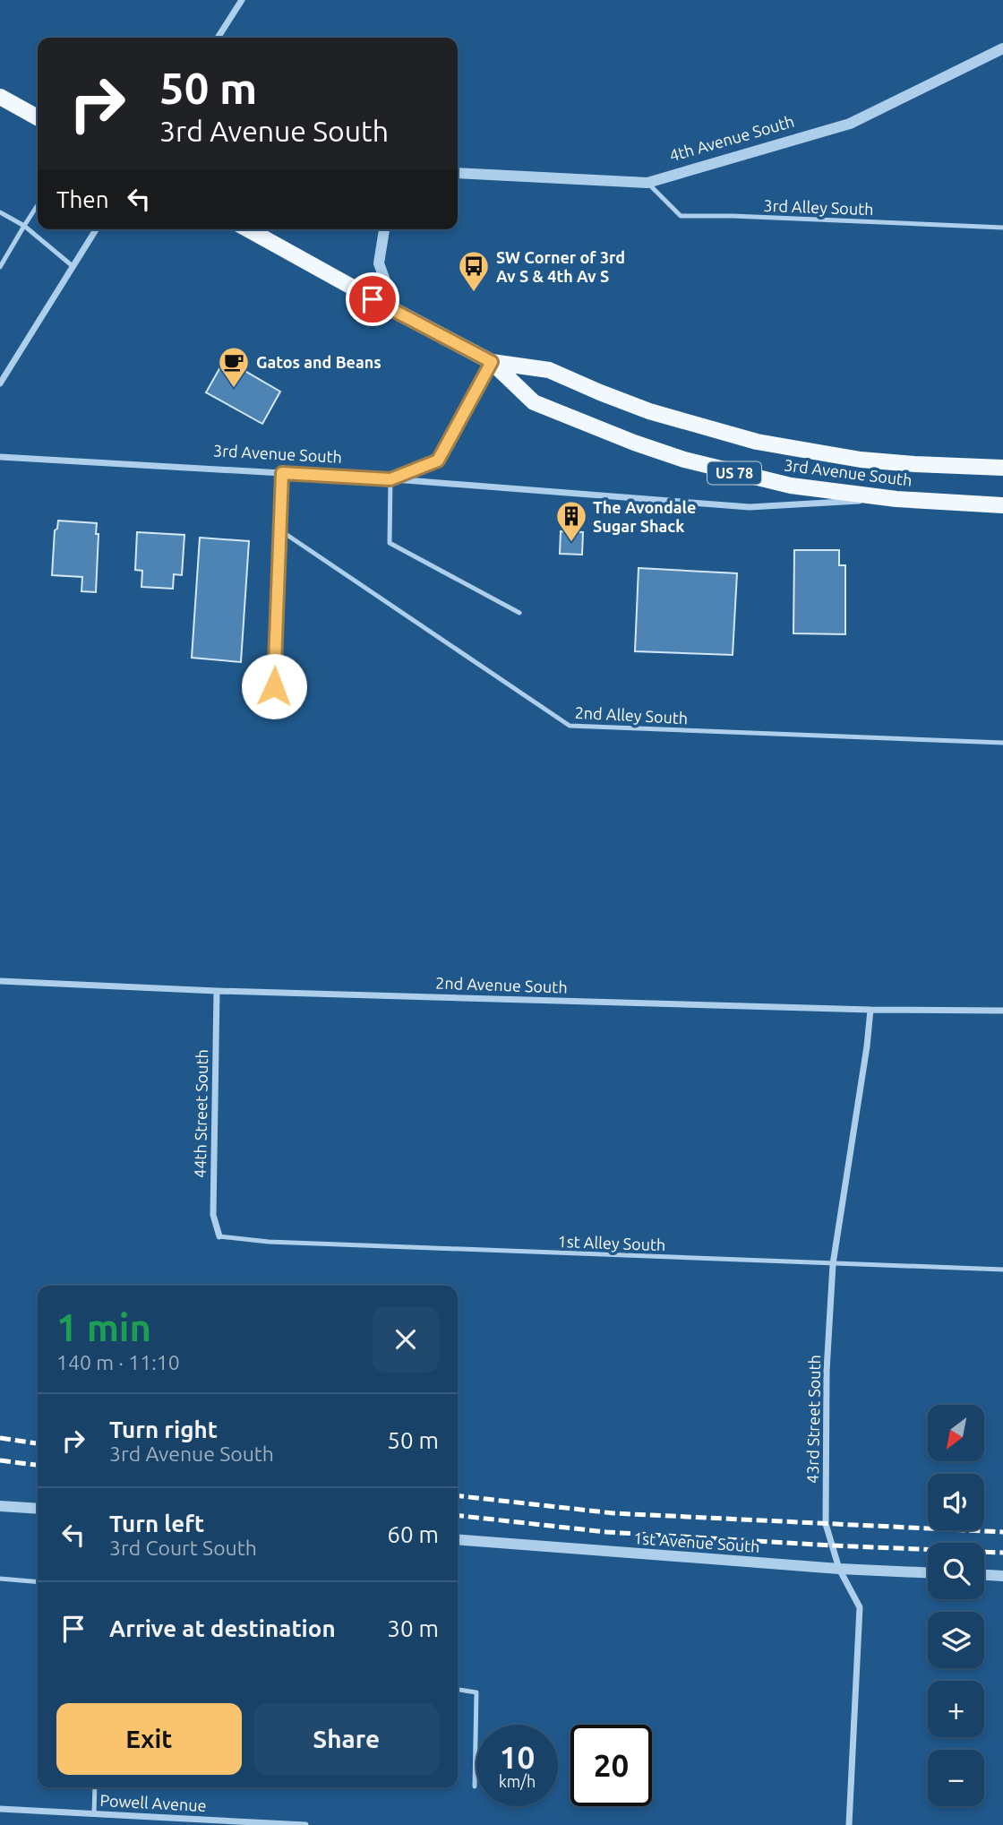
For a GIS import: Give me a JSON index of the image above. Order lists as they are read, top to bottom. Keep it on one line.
{"streets":{"main road":["3rd Avenue South","US 78"],"street":["4th Avenue South","2nd Avenue South","44th Street South","43rd Street South","1st Avenue South","Powell Avenue"],"lane":["3rd Alley South","2nd Alley South","1st Alley South"]},"crossings":[["4th Avenue South","3rd Alley South"],["3rd Avenue South","US 78"],["2nd Avenue South","44th Street South"],["2nd Avenue South","43rd Street South"],["44th Street South","1st Alley South"],["1st Alley South","43rd Street South"],["43rd Street South","1st Avenue South"]],"places":{"bus stop":["SW Corner of 3rd Av S & 4th Av S"],"cafe":["Gatos and Beans"],"building":["The Avondale Sugar Shack"]},"north":"bottom left","page":{"turn":["50 m","3rd Avenue South"],"then":"Then","heading":["1 min","140 m · 11:10"],"list":[{"name":"Turn right","note":"3rd Avenue South","value":"50 m"},{"name":"Turn left","note":"3rd Court South","value":"60 m"},{"name":"Arrive at destination","value":"30 m"}],"map_buttons":["+","−"],"buttons":["Exit","Share"],"speed":"10 km/h","limit":"20"}}
